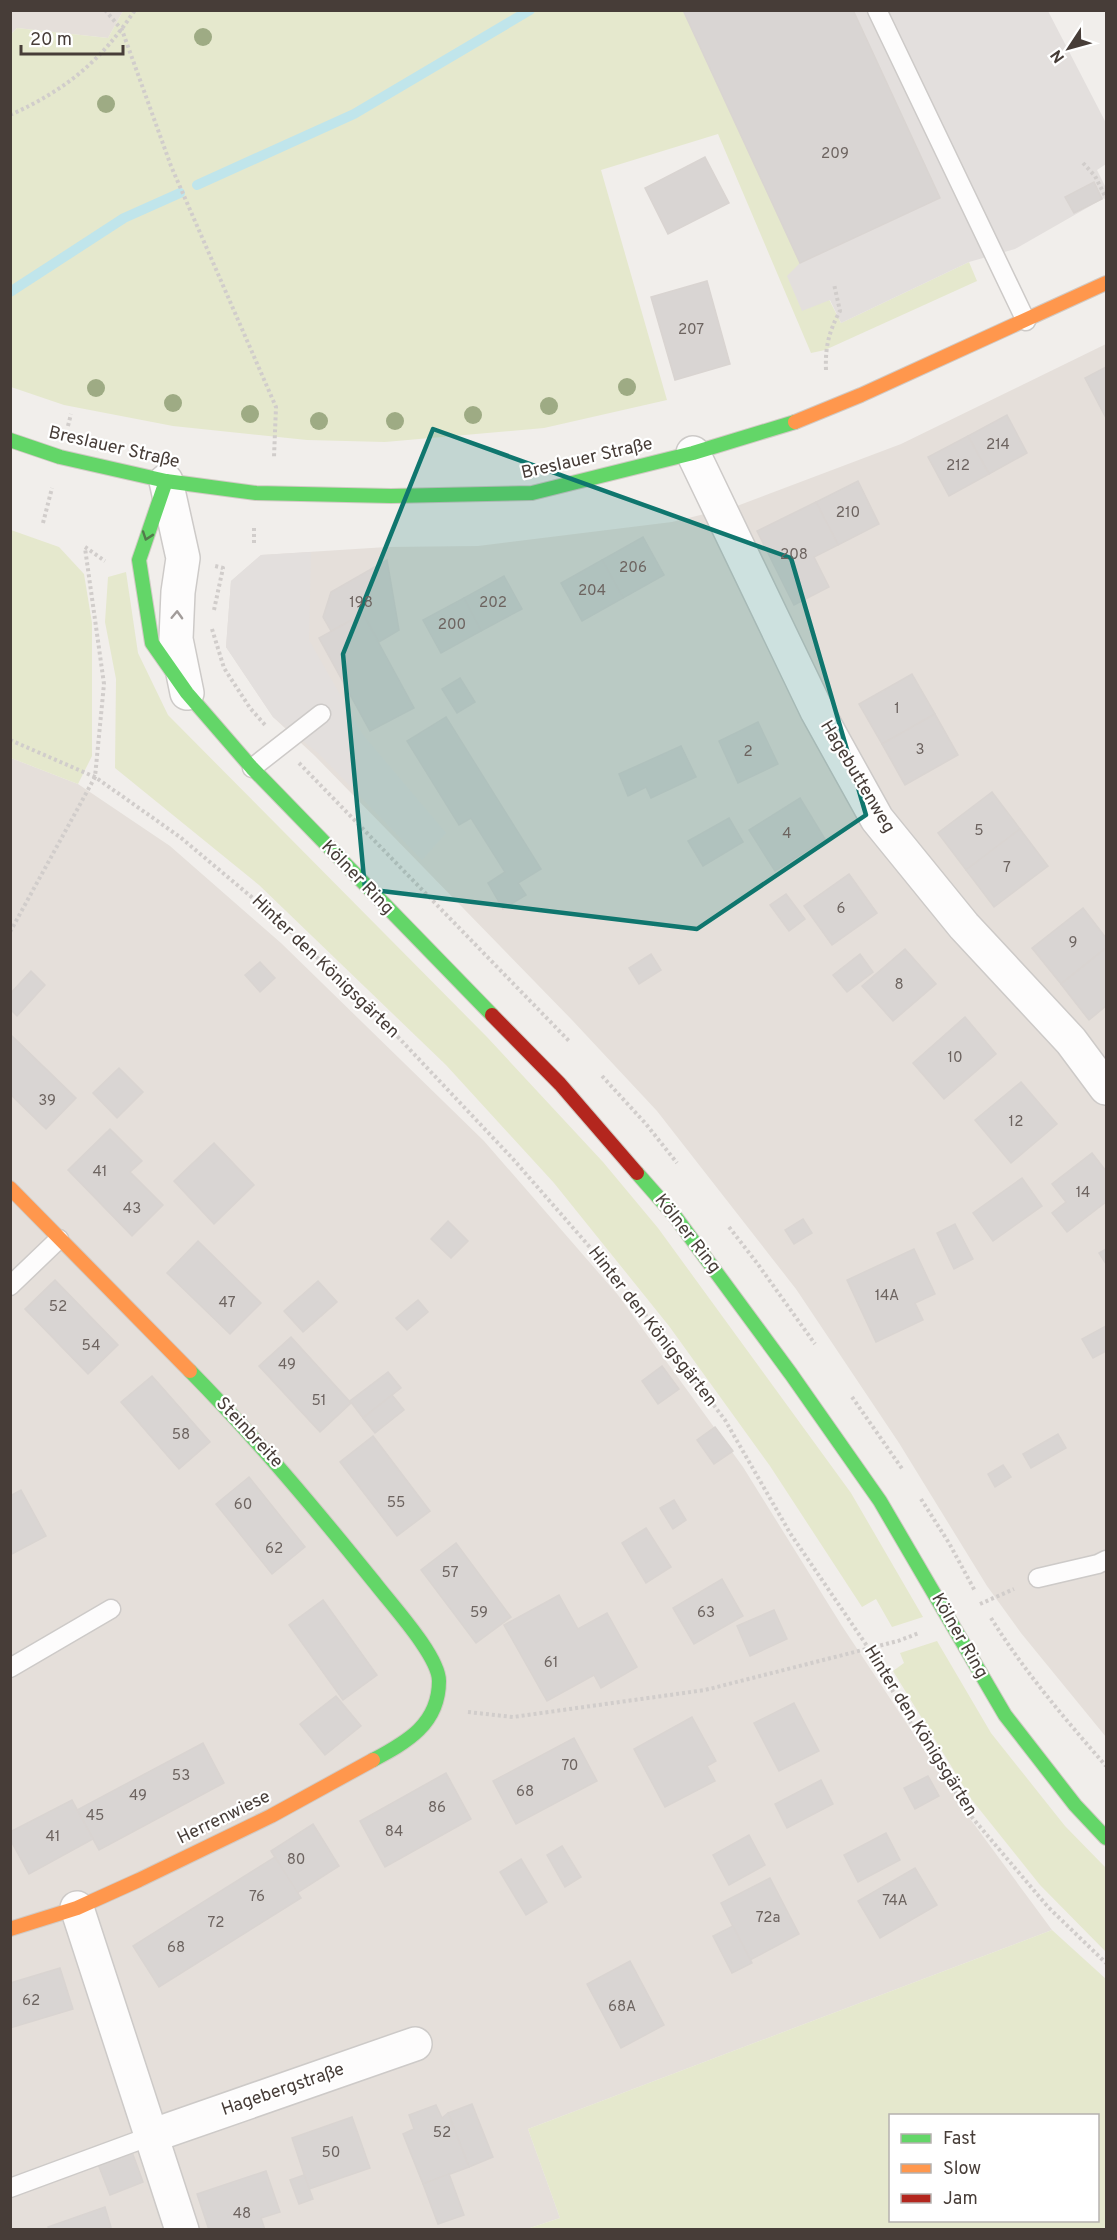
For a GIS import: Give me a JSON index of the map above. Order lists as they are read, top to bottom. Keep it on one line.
{"streets":{"street":["Breslauer Straße","Hagebuttenweg","Kölner Ring","Steinbreite","Herrenwiese","Hagebergstraße"],"path":["Hinter den Königsgärten"]},"crossings":[["Breslauer Straße","Hagebuttenweg"],["Breslauer Straße","Kölner Ring"],["Steinbreite","Herrenwiese"]],"house_numbers":["209","207","214","212","210","208","206","204","198","202","200","1","3","2","5","4","7","6","9","8","10","39","12","41","14","43","14A","47","52","54","49","51","58","55","60","62","57","59","63","61","70","53","68","49","86","45","84","41","80","76","74A","72a","72","68","62","68A","52","50","48"],"legend":["Fast","Slow","Jam"],"scale_bar":"20 m","north":"bottom left"}
